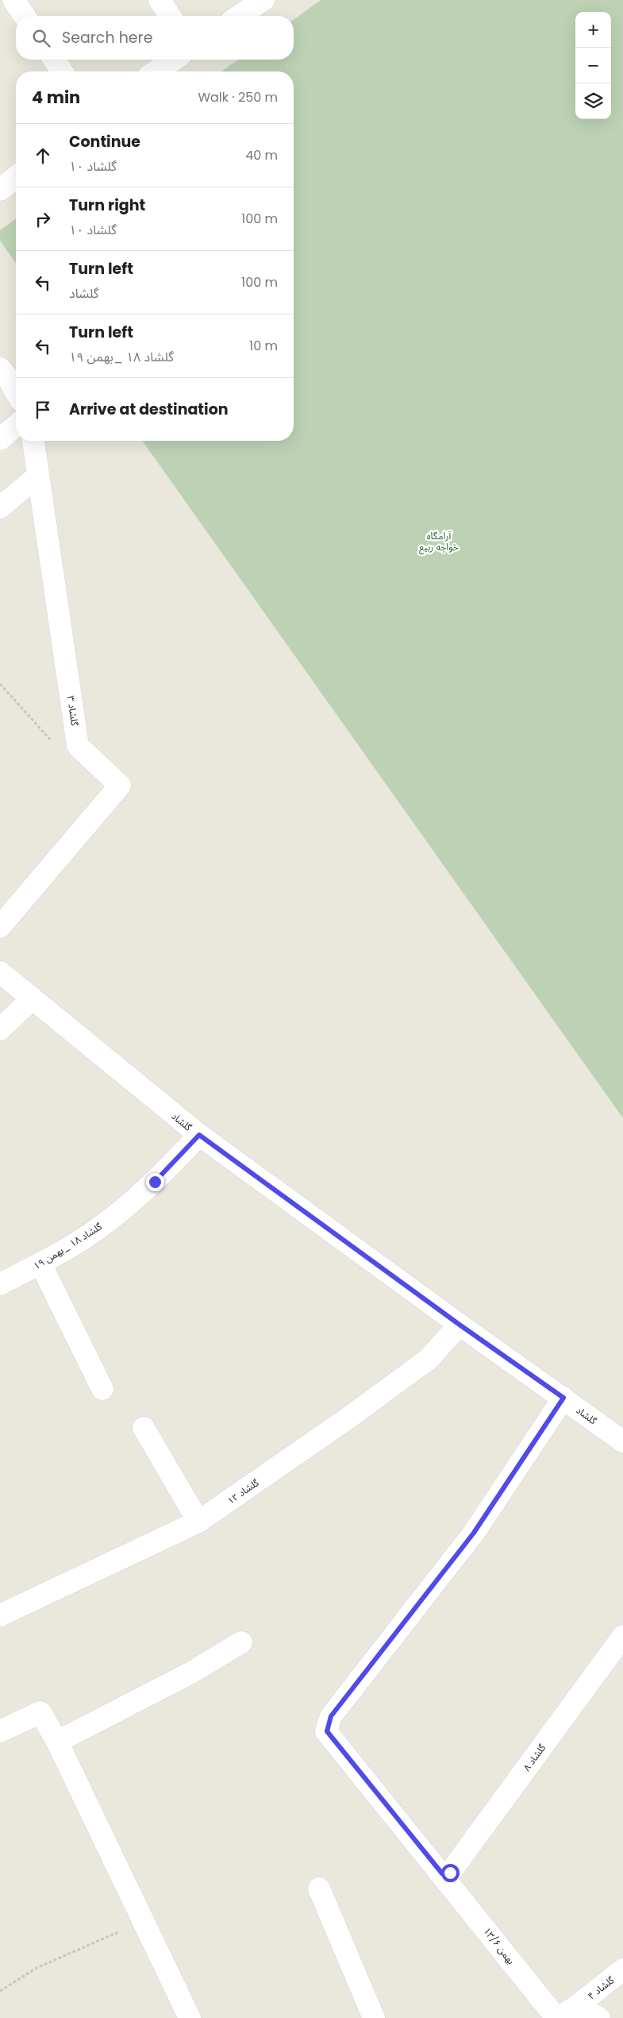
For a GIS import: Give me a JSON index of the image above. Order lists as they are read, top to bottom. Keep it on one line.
{"streets":{"street":["گلشاد ۳","گلشاد","گلشاد ۱۸ _بهمن ۱۹","گلشاد ۱۲","گلشاد ۸","بهمن ۱۳/۶","گلشاد ۴"]},"crossings":[["گلشاد","گلشاد ۱۸ _بهمن ۱۹"],["گلشاد","گلشاد ۱۲"],["گلشاد","بهمن ۱۳/۶"],["گلشاد ۸","بهمن ۱۳/۶"],["بهمن ۱۳/۶","گلشاد ۴"]],"parks":["آرامگاه خواجه ربیع"],"page":{"map_buttons":["+","−"],"search":"Search here","heading":["4 min","Walk · 250 m"],"list":[["Continue","گلشاد ۱۰","40 m"],["Turn right","گلشاد ۱۰","100 m"],["Turn left","گلشاد","100 m"],["Turn left","گلشاد ۱۸ _بهمن ۱۹","10 m"],"Arrive at destination"]}}
